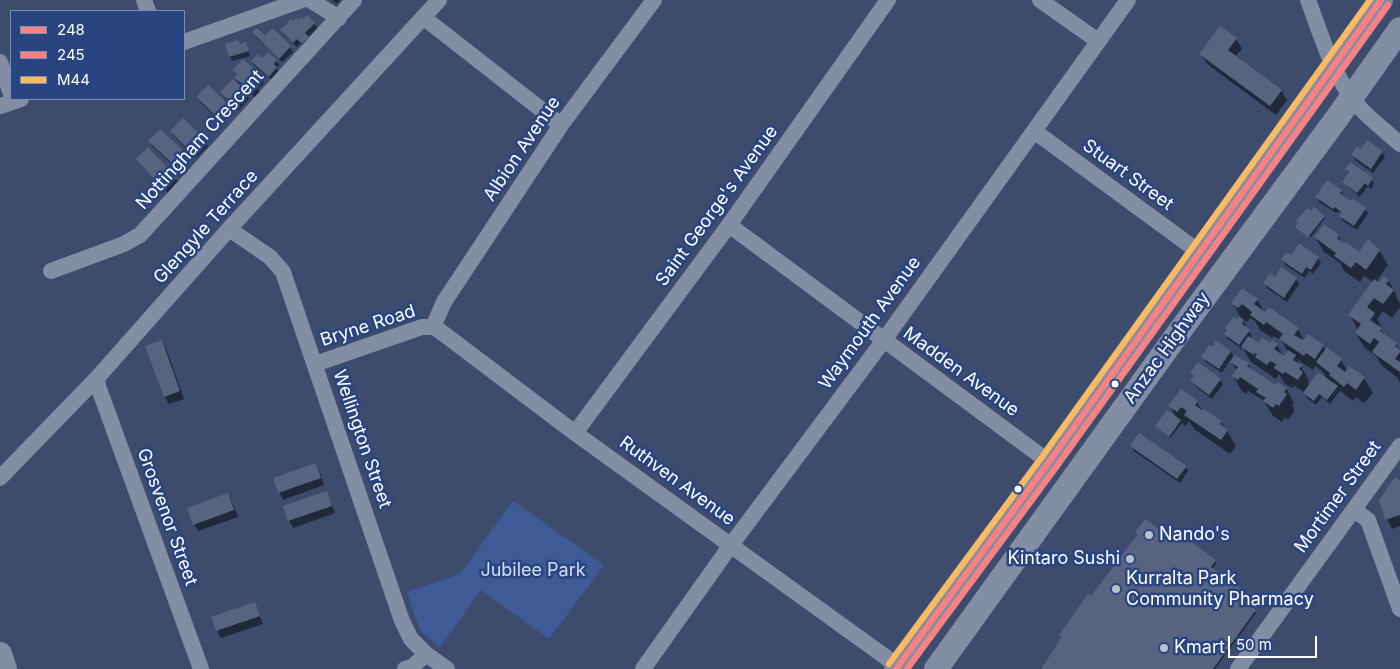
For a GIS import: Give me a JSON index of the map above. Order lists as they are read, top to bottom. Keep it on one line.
{"streets":{"highway":["Anzac Highway"],"street":["Nottingham Crescent","Albion Avenue","Stuart Street","Saint George's Avenue","Glengyle Terrace","Waymouth Avenue","Bryne Road","Madden Avenue","Wellington Street","Ruthven Avenue","Mortimer Street","Grosvenor Street"]},"crossings":[["Albion Avenue","Bryne Road"],["Albion Avenue","Ruthven Avenue"],["Stuart Street","Waymouth Avenue"],["Stuart Street","Anzac Highway"],["Saint George's Avenue","Madden Avenue"],["Saint George's Avenue","Ruthven Avenue"],["Glengyle Terrace","Wellington Street"],["Glengyle Terrace","Grosvenor Street"],["Waymouth Avenue","Madden Avenue"],["Waymouth Avenue","Ruthven Avenue"],["Bryne Road","Wellington Street"],["Bryne Road","Ruthven Avenue"],["Anzac Highway","Madden Avenue"],["Anzac Highway","Ruthven Avenue"]],"parks":["Jubilee Park"],"places":["Nando's","Kintaro Sushi","Kurralta Park Community Pharmacy","Kmart"],"lines":["transit line 248","transit line M44","transit line 245"],"legend":["248","245","M44"],"scale_bar":"50 m"}
